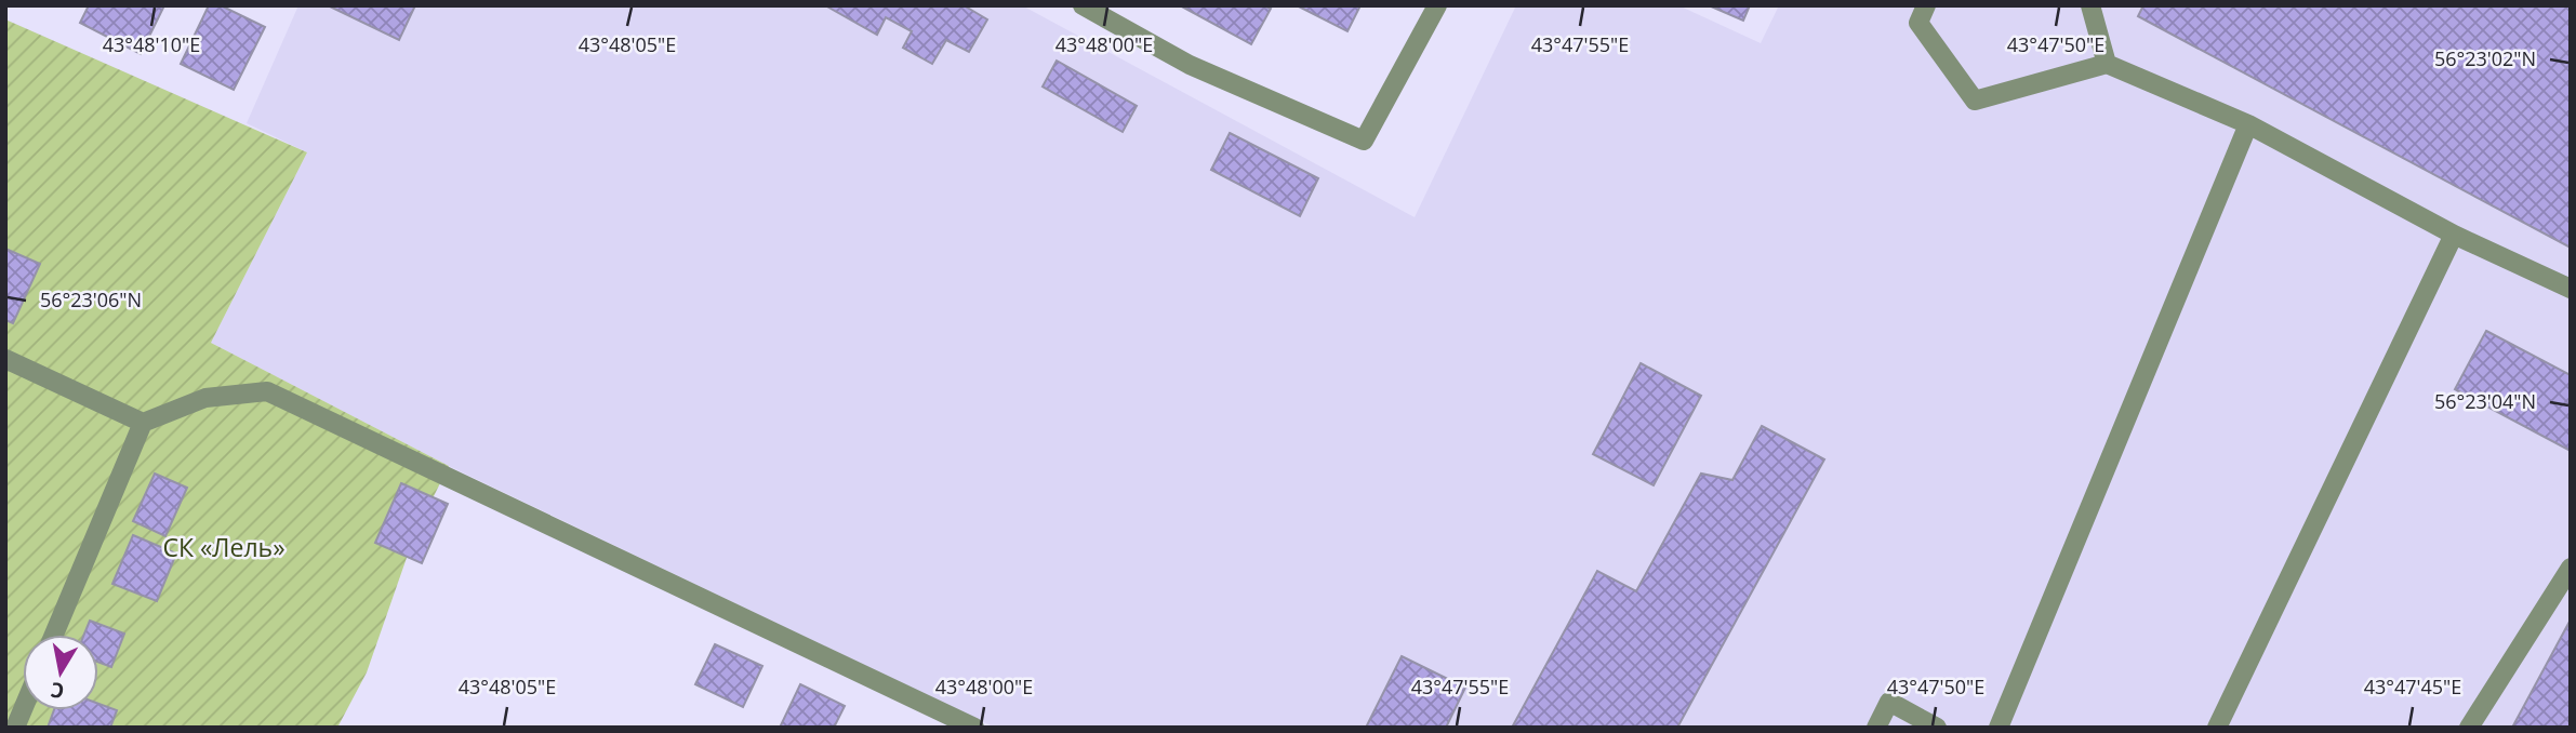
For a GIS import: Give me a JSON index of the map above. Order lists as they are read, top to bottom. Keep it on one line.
{"parks":["СК «Лель»"],"north":"bottom","coordinates":["43°48'10\"E","43°48'05\"E","43°48'00\"E","43°47'55\"E","43°47'50\"E","56°23'02\"N","56°23'06\"N","56°23'04\"N","43°47'45\"E"]}
